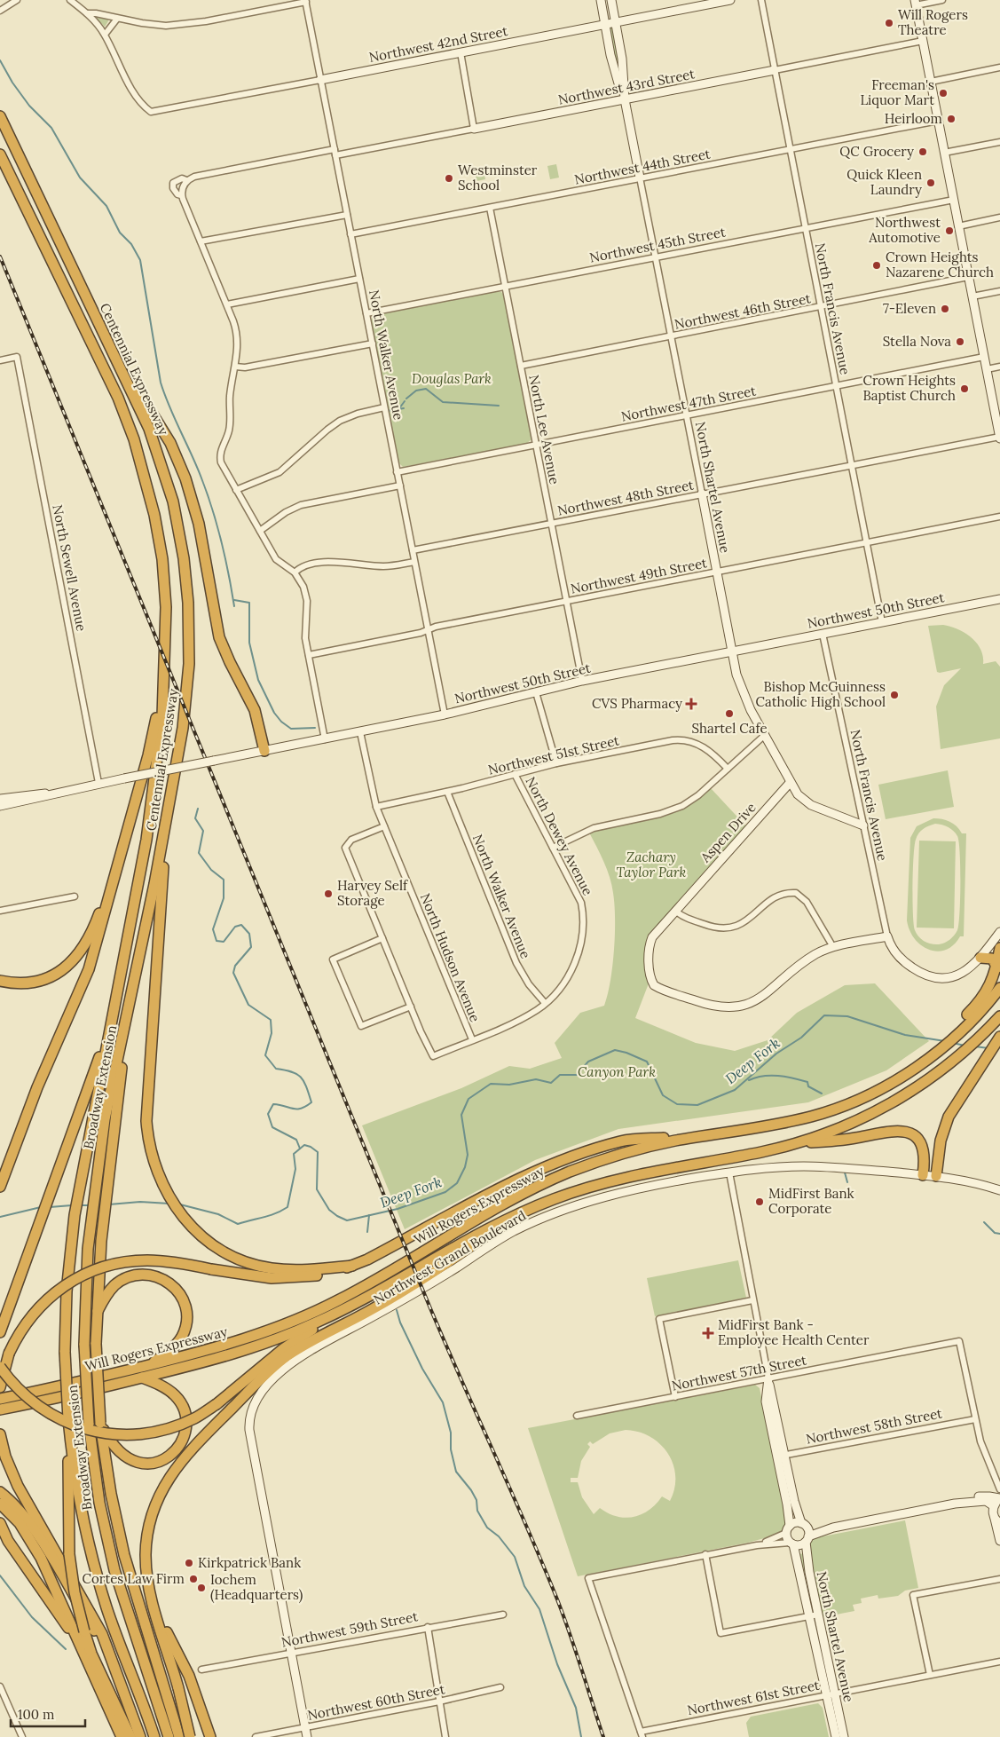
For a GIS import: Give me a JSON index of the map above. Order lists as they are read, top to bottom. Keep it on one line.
{"streets":{"highway":["Centennial Expressway","Broadway Extension","Will Rogers Expressway"],"street":["Northwest 42nd Street","Northwest 43rd Street","Northwest 44th Street","Northwest 45th Street","North Francis Avenue","Northwest 46th Street","North Walker Avenue","Northwest 47th Street","North Lee Avenue","North Shartel Avenue","Northwest 48th Street","North Sewell Avenue","Northwest 49th Street","Northwest 50th Street","Northwest 51st Street","Aspen Drive","North Dewey Avenue","North Hudson Avenue","Northwest Grand Boulevard","Northwest 57th Street","Northwest 58th Street","Northwest 59th Street","Northwest 61st Street","Northwest 60th Street"]},"crossings":[["Northwest 42nd Street","North Walker Avenue"],["Northwest 42nd Street","North Shartel Avenue"],["Northwest 43rd Street","North Francis Avenue"],["Northwest 43rd Street","North Walker Avenue"],["Northwest 43rd Street","North Shartel Avenue"],["Northwest 44th Street","North Francis Avenue"],["Northwest 44th Street","North Walker Avenue"],["Northwest 44th Street","North Lee Avenue"],["Northwest 44th Street","North Shartel Avenue"],["Northwest 45th Street","North Francis Avenue"],["Northwest 45th Street","North Walker Avenue"],["Northwest 45th Street","North Lee Avenue"],["Northwest 45th Street","North Shartel Avenue"],["North Francis Avenue","Northwest 46th Street"],["North Francis Avenue","Northwest 47th Street"],["North Francis Avenue","North Shartel Avenue"],["North Francis Avenue","Northwest 48th Street"],["North Francis Avenue","Northwest 49th Street"],["North Francis Avenue","Northwest 50th Street"],["Northwest 46th Street","North Lee Avenue"],["Northwest 46th Street","North Shartel Avenue"],["North Walker Avenue","Northwest 47th Street"],["North Walker Avenue","Northwest 48th Street"],["North Walker Avenue","Northwest 49th Street"],["North Walker Avenue","Northwest 50th Street"],["North Walker Avenue","Northwest 51st Street"],["North Walker Avenue","North Dewey Avenue"],["Centennial Expressway","Broadway Extension"],["Northwest 47th Street","North Lee Avenue"],["Northwest 47th Street","North Shartel Avenue"],["North Lee Avenue","Northwest 48th Street"],["North Lee Avenue","Northwest 49th Street"],["North Lee Avenue","Northwest 50th Street"],["North Shartel Avenue","Northwest 48th Street"],["North Shartel Avenue","Northwest 49th Street"],["North Shartel Avenue","Northwest 50th Street"],["North Shartel Avenue","Aspen Drive"],["North Shartel Avenue","Northwest Grand Boulevard"],["North Shartel Avenue","Northwest 57th Street"],["North Shartel Avenue","Northwest 58th Street"],["North Shartel Avenue","Northwest 61st Street"],["North Sewell Avenue","Northwest 50th Street"],["Northwest 50th Street","North Hudson Avenue"],["Northwest 51st Street","North Dewey Avenue"],["Northwest 51st Street","North Hudson Avenue"],["North Dewey Avenue","North Hudson Avenue"],["Northwest Grand Boulevard","Northwest 59th Street"],["Northwest Grand Boulevard","Northwest 60th Street"],["Northwest 57th Street","Northwest 58th Street"]],"water":["Deep Fork"],"parks":["Douglas Park","Zachary Taylor Park","Canyon Park"],"places":{"other":["Will Rogers Theatre","Freeman's Liquor Mart","Heirloom","QC Grocery","Westminster School","Quick Kleen Laundry","Northwest Automotive","Crown Heights Nazarene Church","7-Eleven","Stella Nova","Crown Heights Baptist Church","Bishop McGuinness Catholic High School","Shartel Cafe","Harvey Self Storage","MidFirst Bank Corporate","Kirkpatrick Bank","Cortes Law Firm","Iochem (Headquarters)"],"health":["CVS Pharmacy","MidFirst Bank - Employee Health Center"]},"scale_bar":"100 m"}
